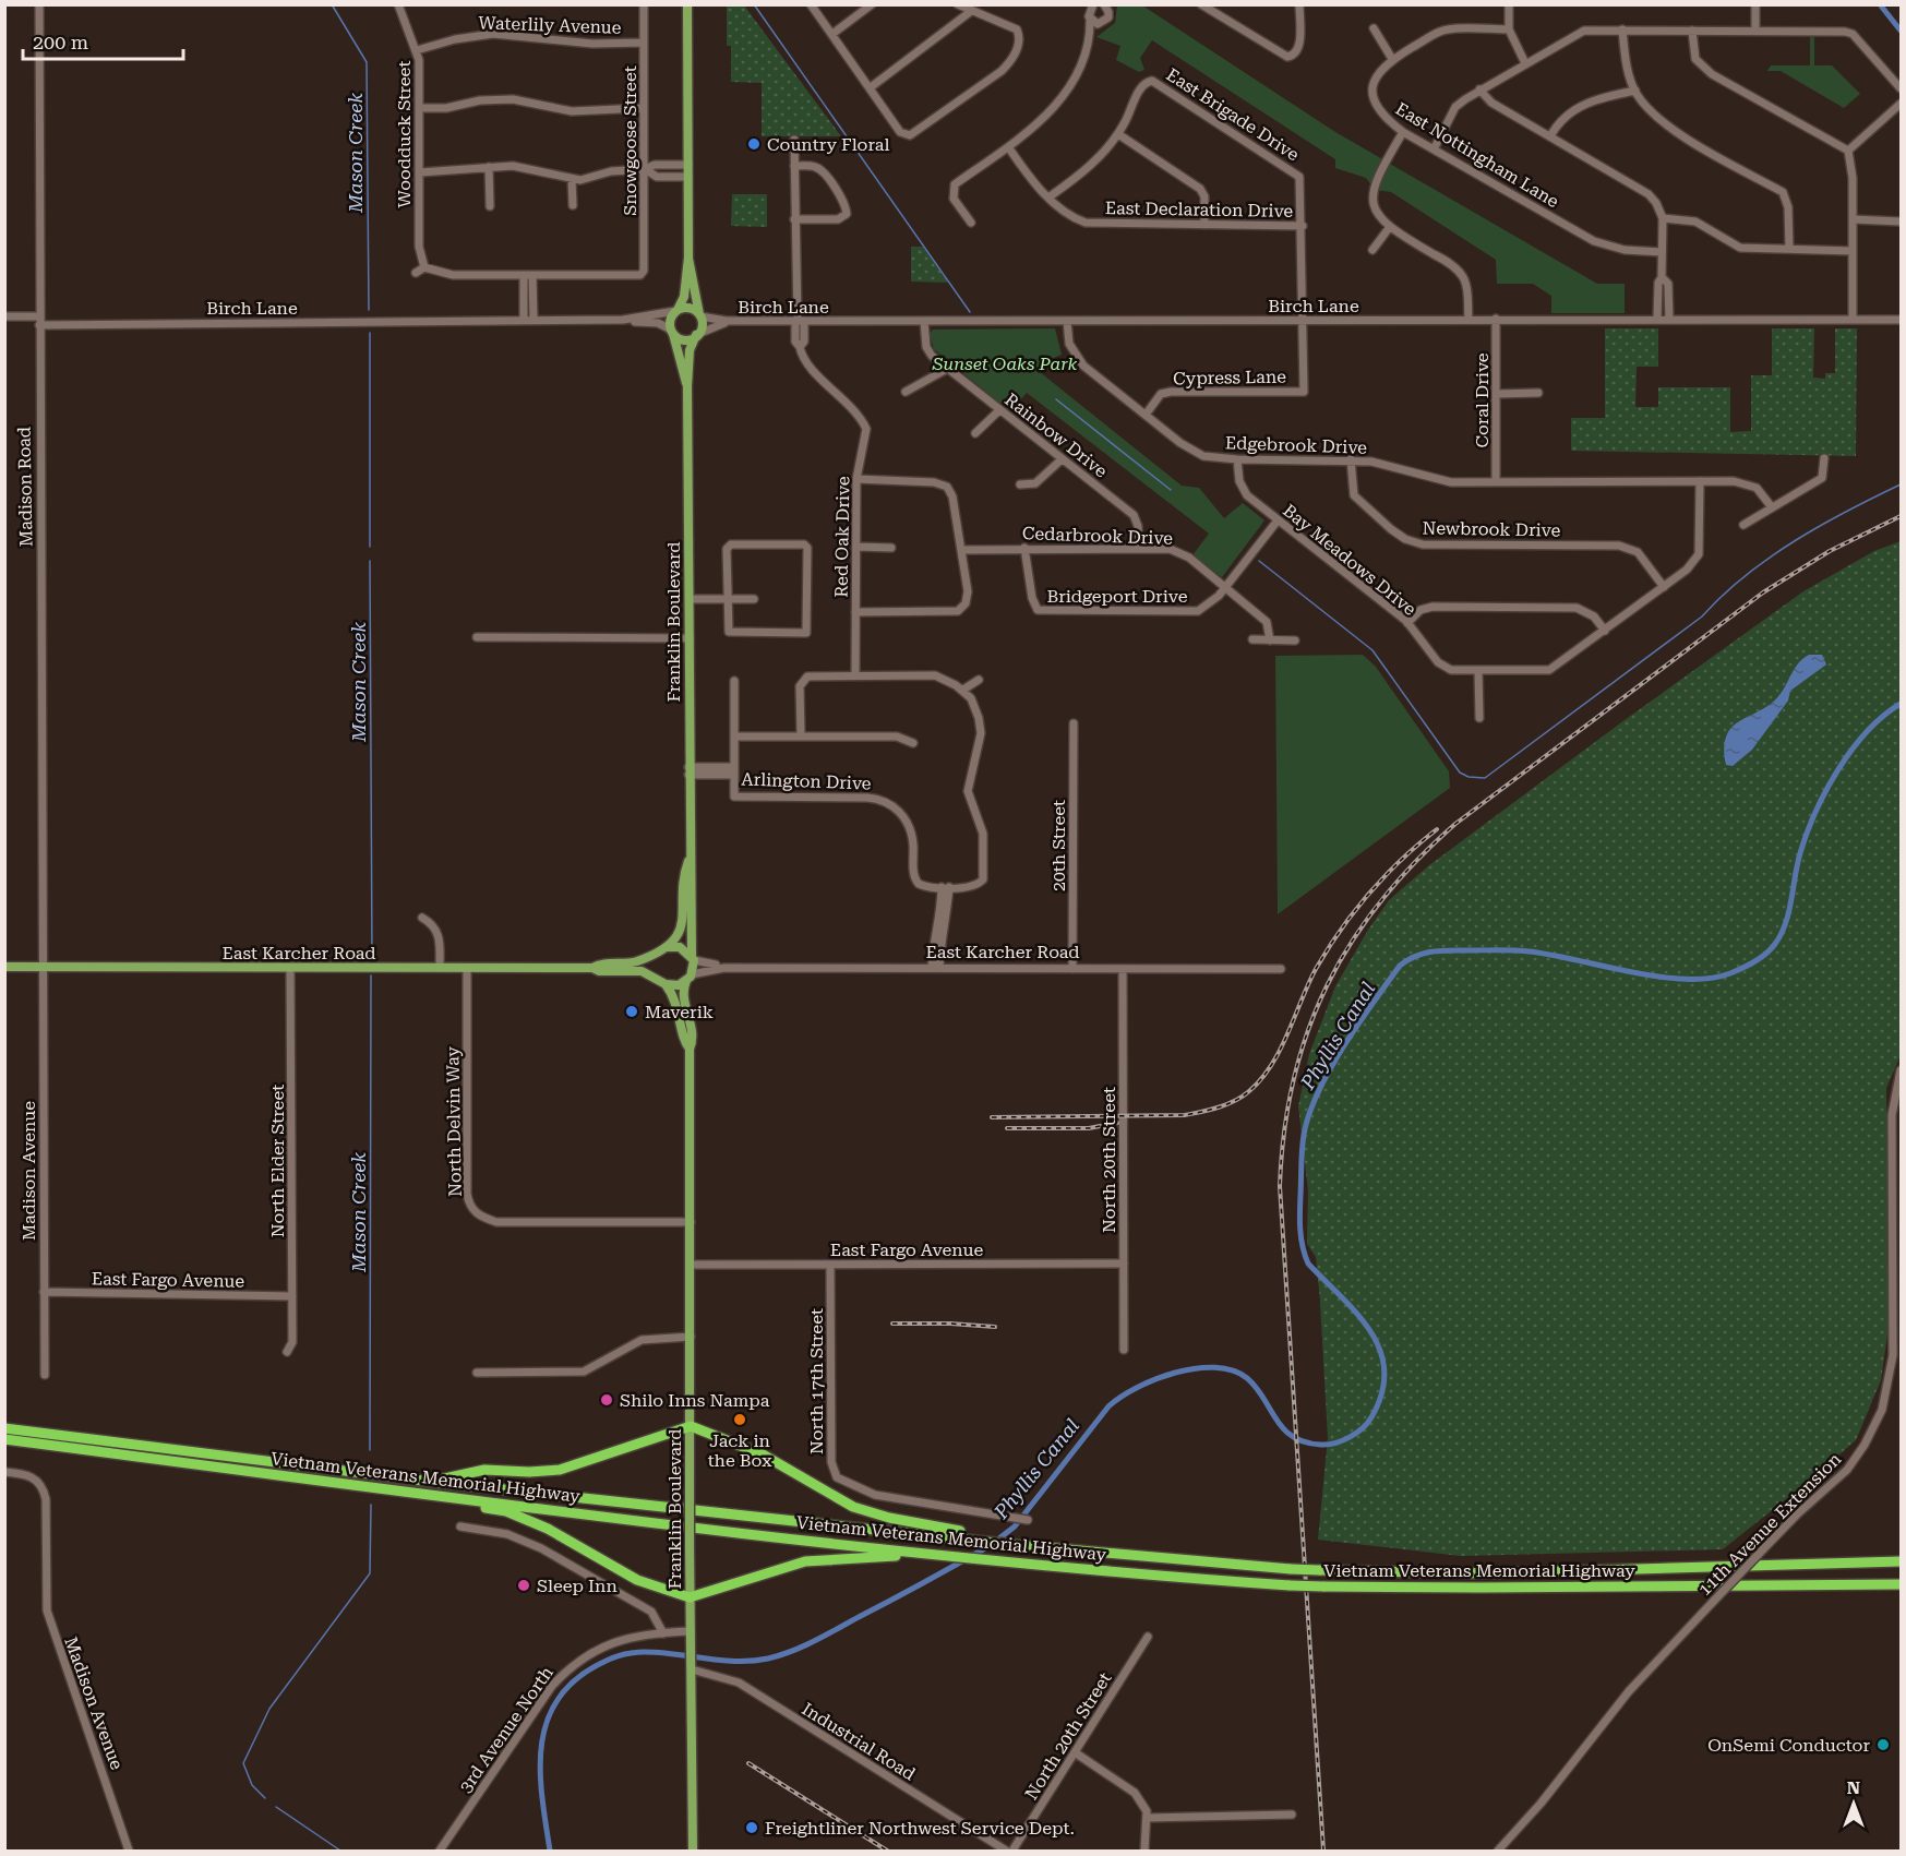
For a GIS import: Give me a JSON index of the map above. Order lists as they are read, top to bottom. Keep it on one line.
{"streets":{"highway":["Vietnam Veterans Memorial Highway"],"main road":["Franklin Boulevard","East Karcher Road"],"street":["Waterlily Avenue","East Brigade Drive","Woodduck Street","Snowgoose Street","East Nottingham Lane","East Declaration Drive","Birch Lane","Cypress Lane","Coral Drive","Rainbow Drive","Edgebrook Drive","Madison Road","Newbrook Drive","Cedarbrook Drive","Red Oak Drive","Bay Meadows Drive","Bridgeport Drive","Arlington Drive","20th Street","North Delvin Way","North 20th Street","North Elder Street","Madison Avenue","East Fargo Avenue","North 17th Street","11th Avenue Extension","3rd Avenue North","Industrial Road"]},"crossings":[["Waterlily Avenue","Woodduck Street"],["Waterlily Avenue","Snowgoose Street"],["East Brigade Drive","Cypress Lane"],["East Declaration Drive","Cypress Lane"],["Birch Lane","Cypress Lane"],["Birch Lane","Coral Drive"],["Birch Lane","Rainbow Drive"],["Birch Lane","Edgebrook Drive"],["Birch Lane","Madison Road"],["Birch Lane","Red Oak Drive"],["Birch Lane","Franklin Boulevard"],["Cypress Lane","Edgebrook Drive"],["Coral Drive","Edgebrook Drive"],["Rainbow Drive","Cedarbrook Drive"],["Edgebrook Drive","Newbrook Drive"],["Edgebrook Drive","Bay Meadows Drive"],["Madison Road","East Karcher Road"],["Madison Road","Madison Avenue"],["Newbrook Drive","Bay Meadows Drive"],["Cedarbrook Drive","Bridgeport Drive"],["Bay Meadows Drive","Bridgeport Drive"],["Franklin Boulevard","Arlington Drive"],["Franklin Boulevard","North Delvin Way"],["Franklin Boulevard","East Fargo Avenue"],["Franklin Boulevard","3rd Avenue North"],["Franklin Boulevard","Industrial Road"],["20th Street","East Karcher Road"],["East Karcher Road","North Delvin Way"],["East Karcher Road","North 20th Street"],["East Karcher Road","North Elder Street"],["East Karcher Road","Madison Avenue"],["North 20th Street","East Fargo Avenue"],["North Elder Street","East Fargo Avenue"],["Madison Avenue","East Fargo Avenue"],["East Fargo Avenue","North 17th Street"]],"water":["Mason Creek","Phyllis Canal"],"parks":["Sunset Oaks Park"],"places":["Country Floral","Maverik","Shilo Inns Nampa","Jack in the Box","Sleep Inn","OnSemi Conductor","Freightliner Northwest Service Dept."],"scale_bar":"200 m","north":"top"}
